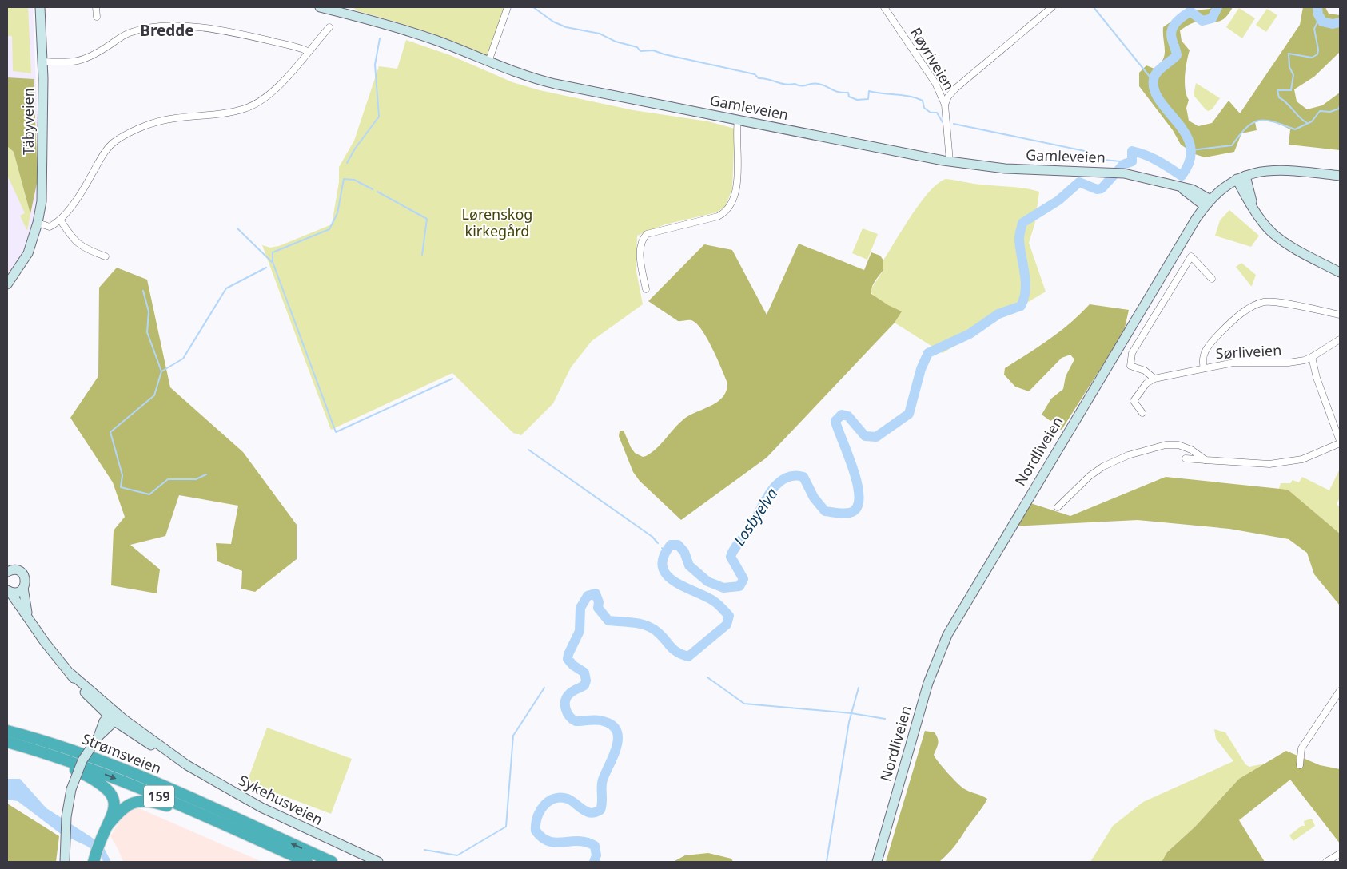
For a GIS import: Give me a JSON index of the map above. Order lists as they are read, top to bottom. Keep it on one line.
{"streets":{"highway":["Strømsveien","159"],"main road":["Gamleveien","Täbyveien","Nordliveien","Sykehusveien"],"street":["Røyriveien","Sørliveien"]},"crossings":[["Røyriveien","Gamleveien"],["Gamleveien","Nordliveien"]],"districts":["Bredde"],"water":["Losbyelva"],"parks":["Lørenskog kirkegård"]}
